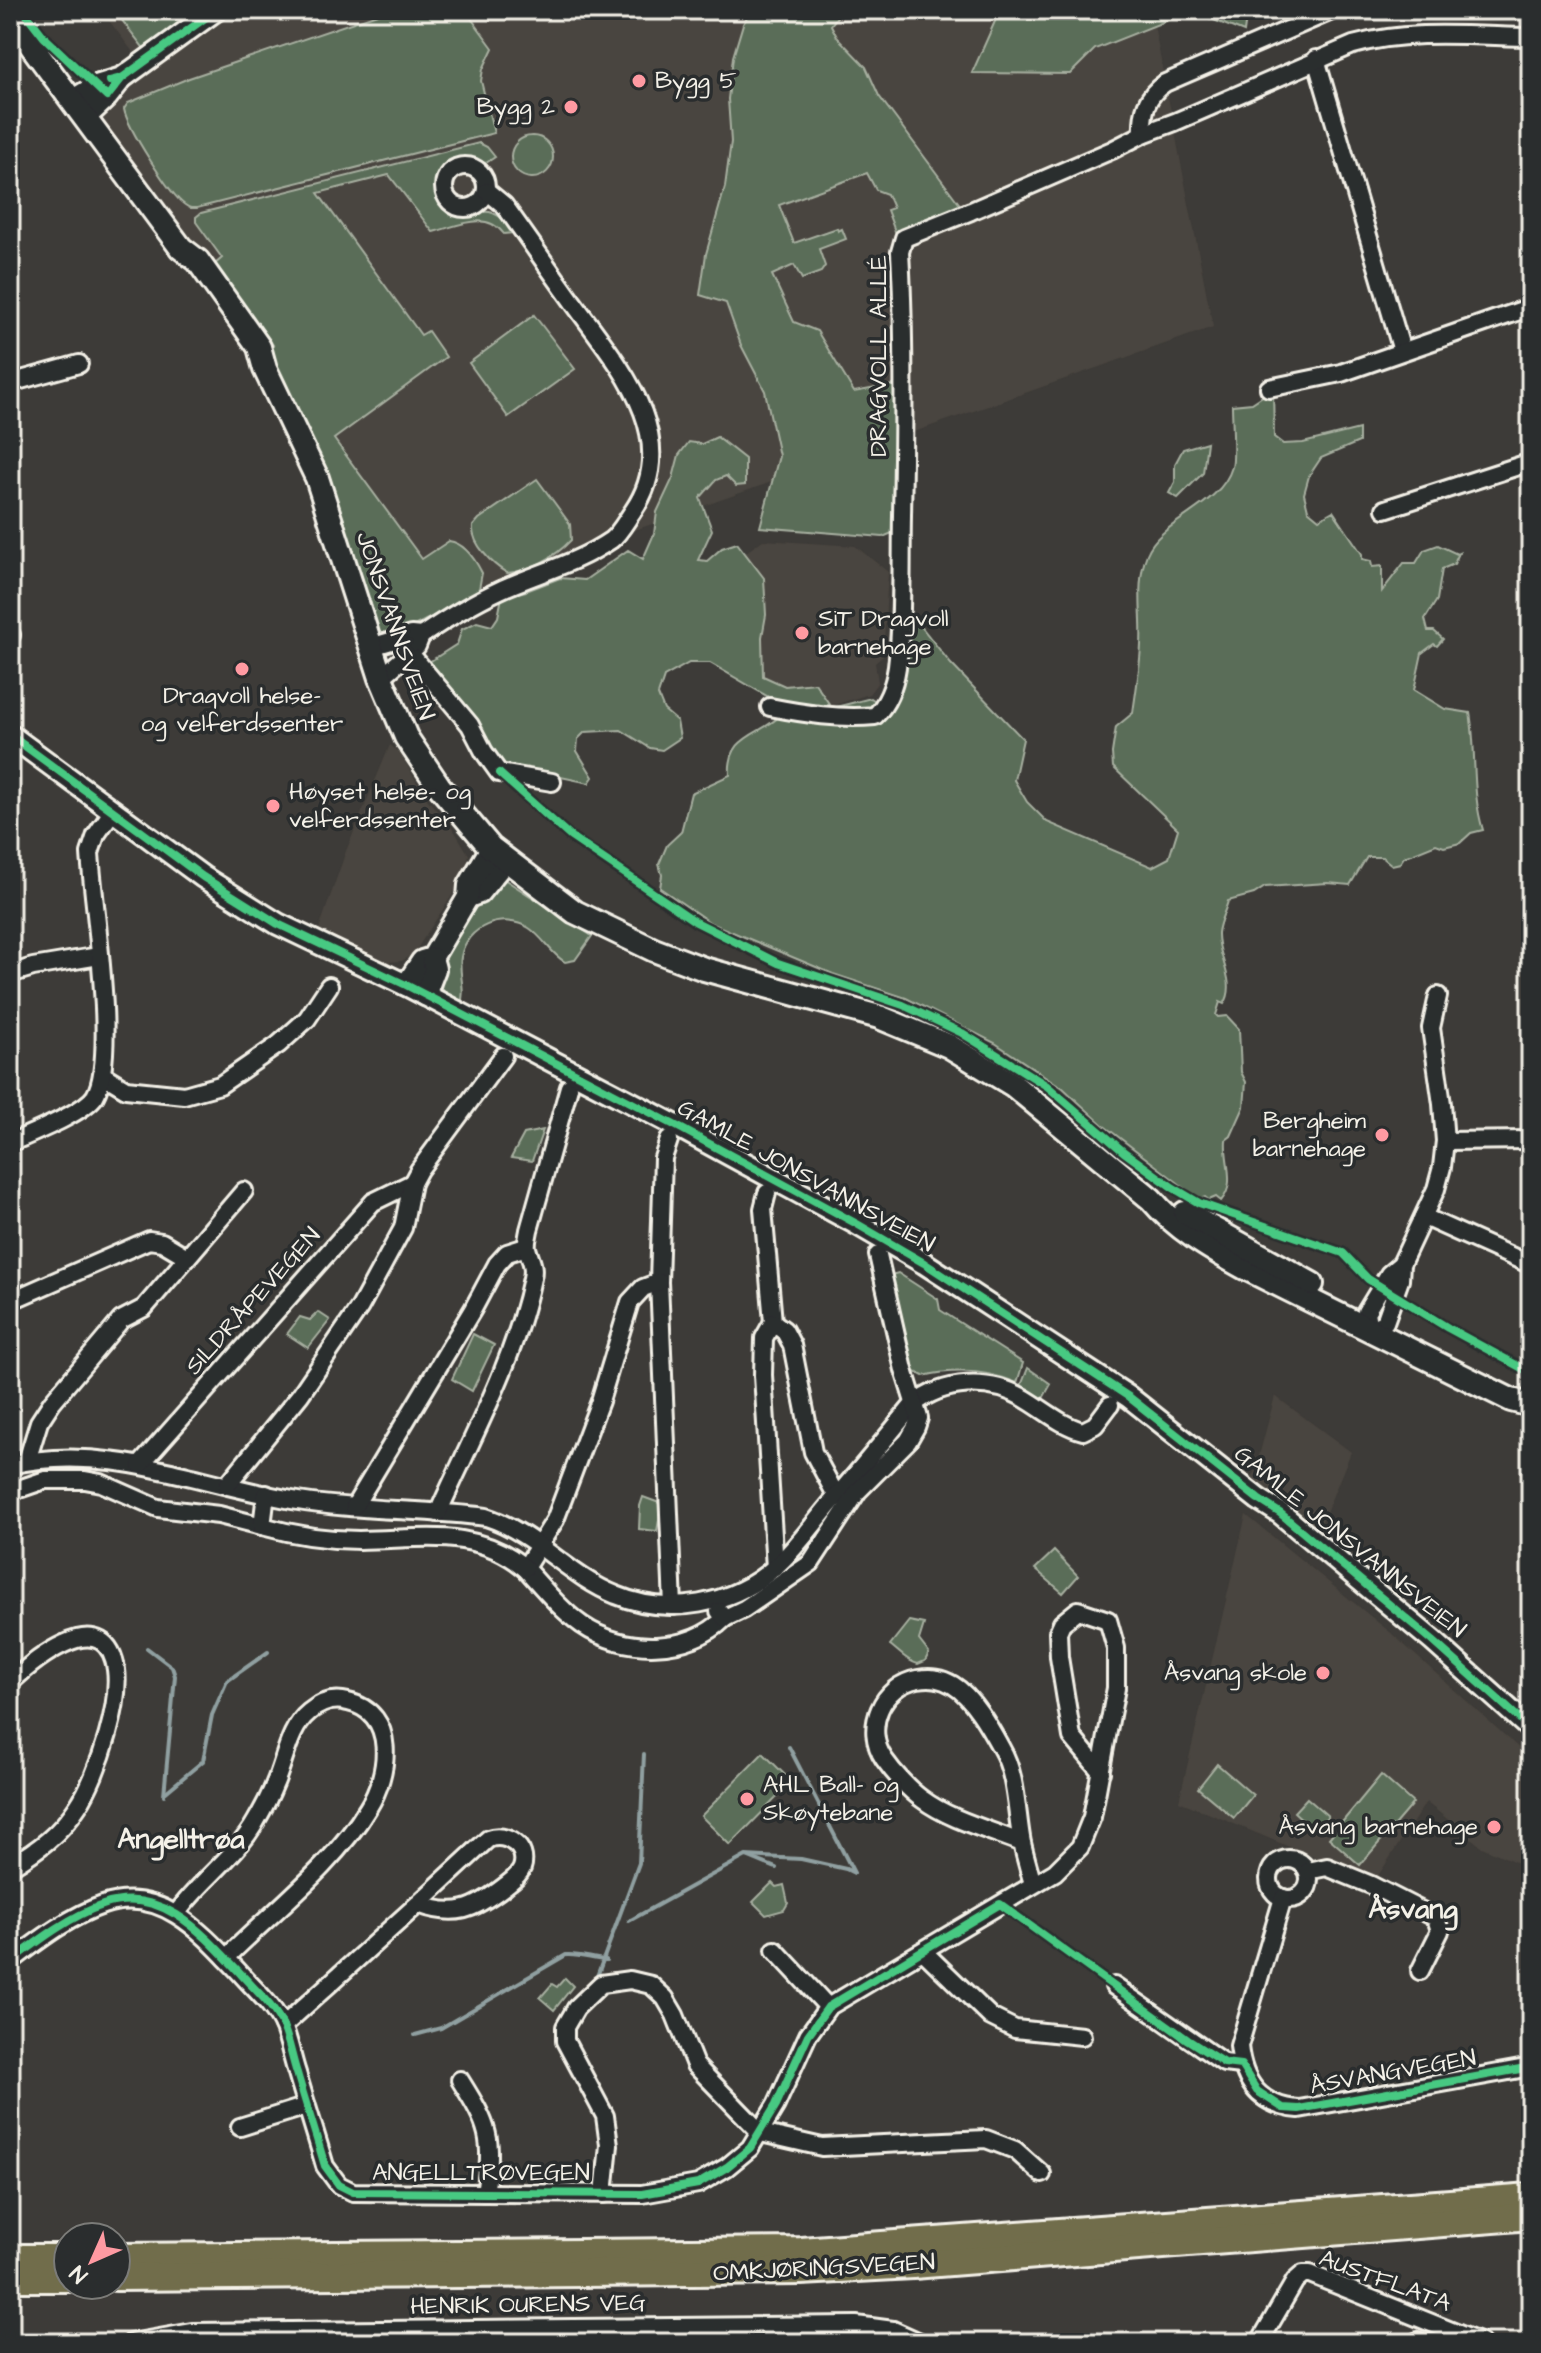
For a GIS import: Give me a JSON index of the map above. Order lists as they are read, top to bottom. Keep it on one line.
{"streets":{"highway":["OMKJØRINGSVEGEN"],"main road":["JONSVANNSVEIEN"],"street":["DRAGVOLL ALLÉ","GAMLE JONSVANNSVEIEN","SILDRÅPEVEGEN","ÅSVANGVEGEN","ANGELLTRØVEGEN","AUSTFLATA","HENRIK OURENS VEG"]},"districts":["Angelltrøa","Åsvang"],"places":["Bygg 5","Bygg 2","SiT Dragvoll barnehage","Dragvoll helse- og velferdssenter","Høyset helse- og velferdssenter","Bergheim barnehage","Åsvang skole","AHL Ball- og Skøytebane","Åsvang barnehage"],"north":"bottom left"}
